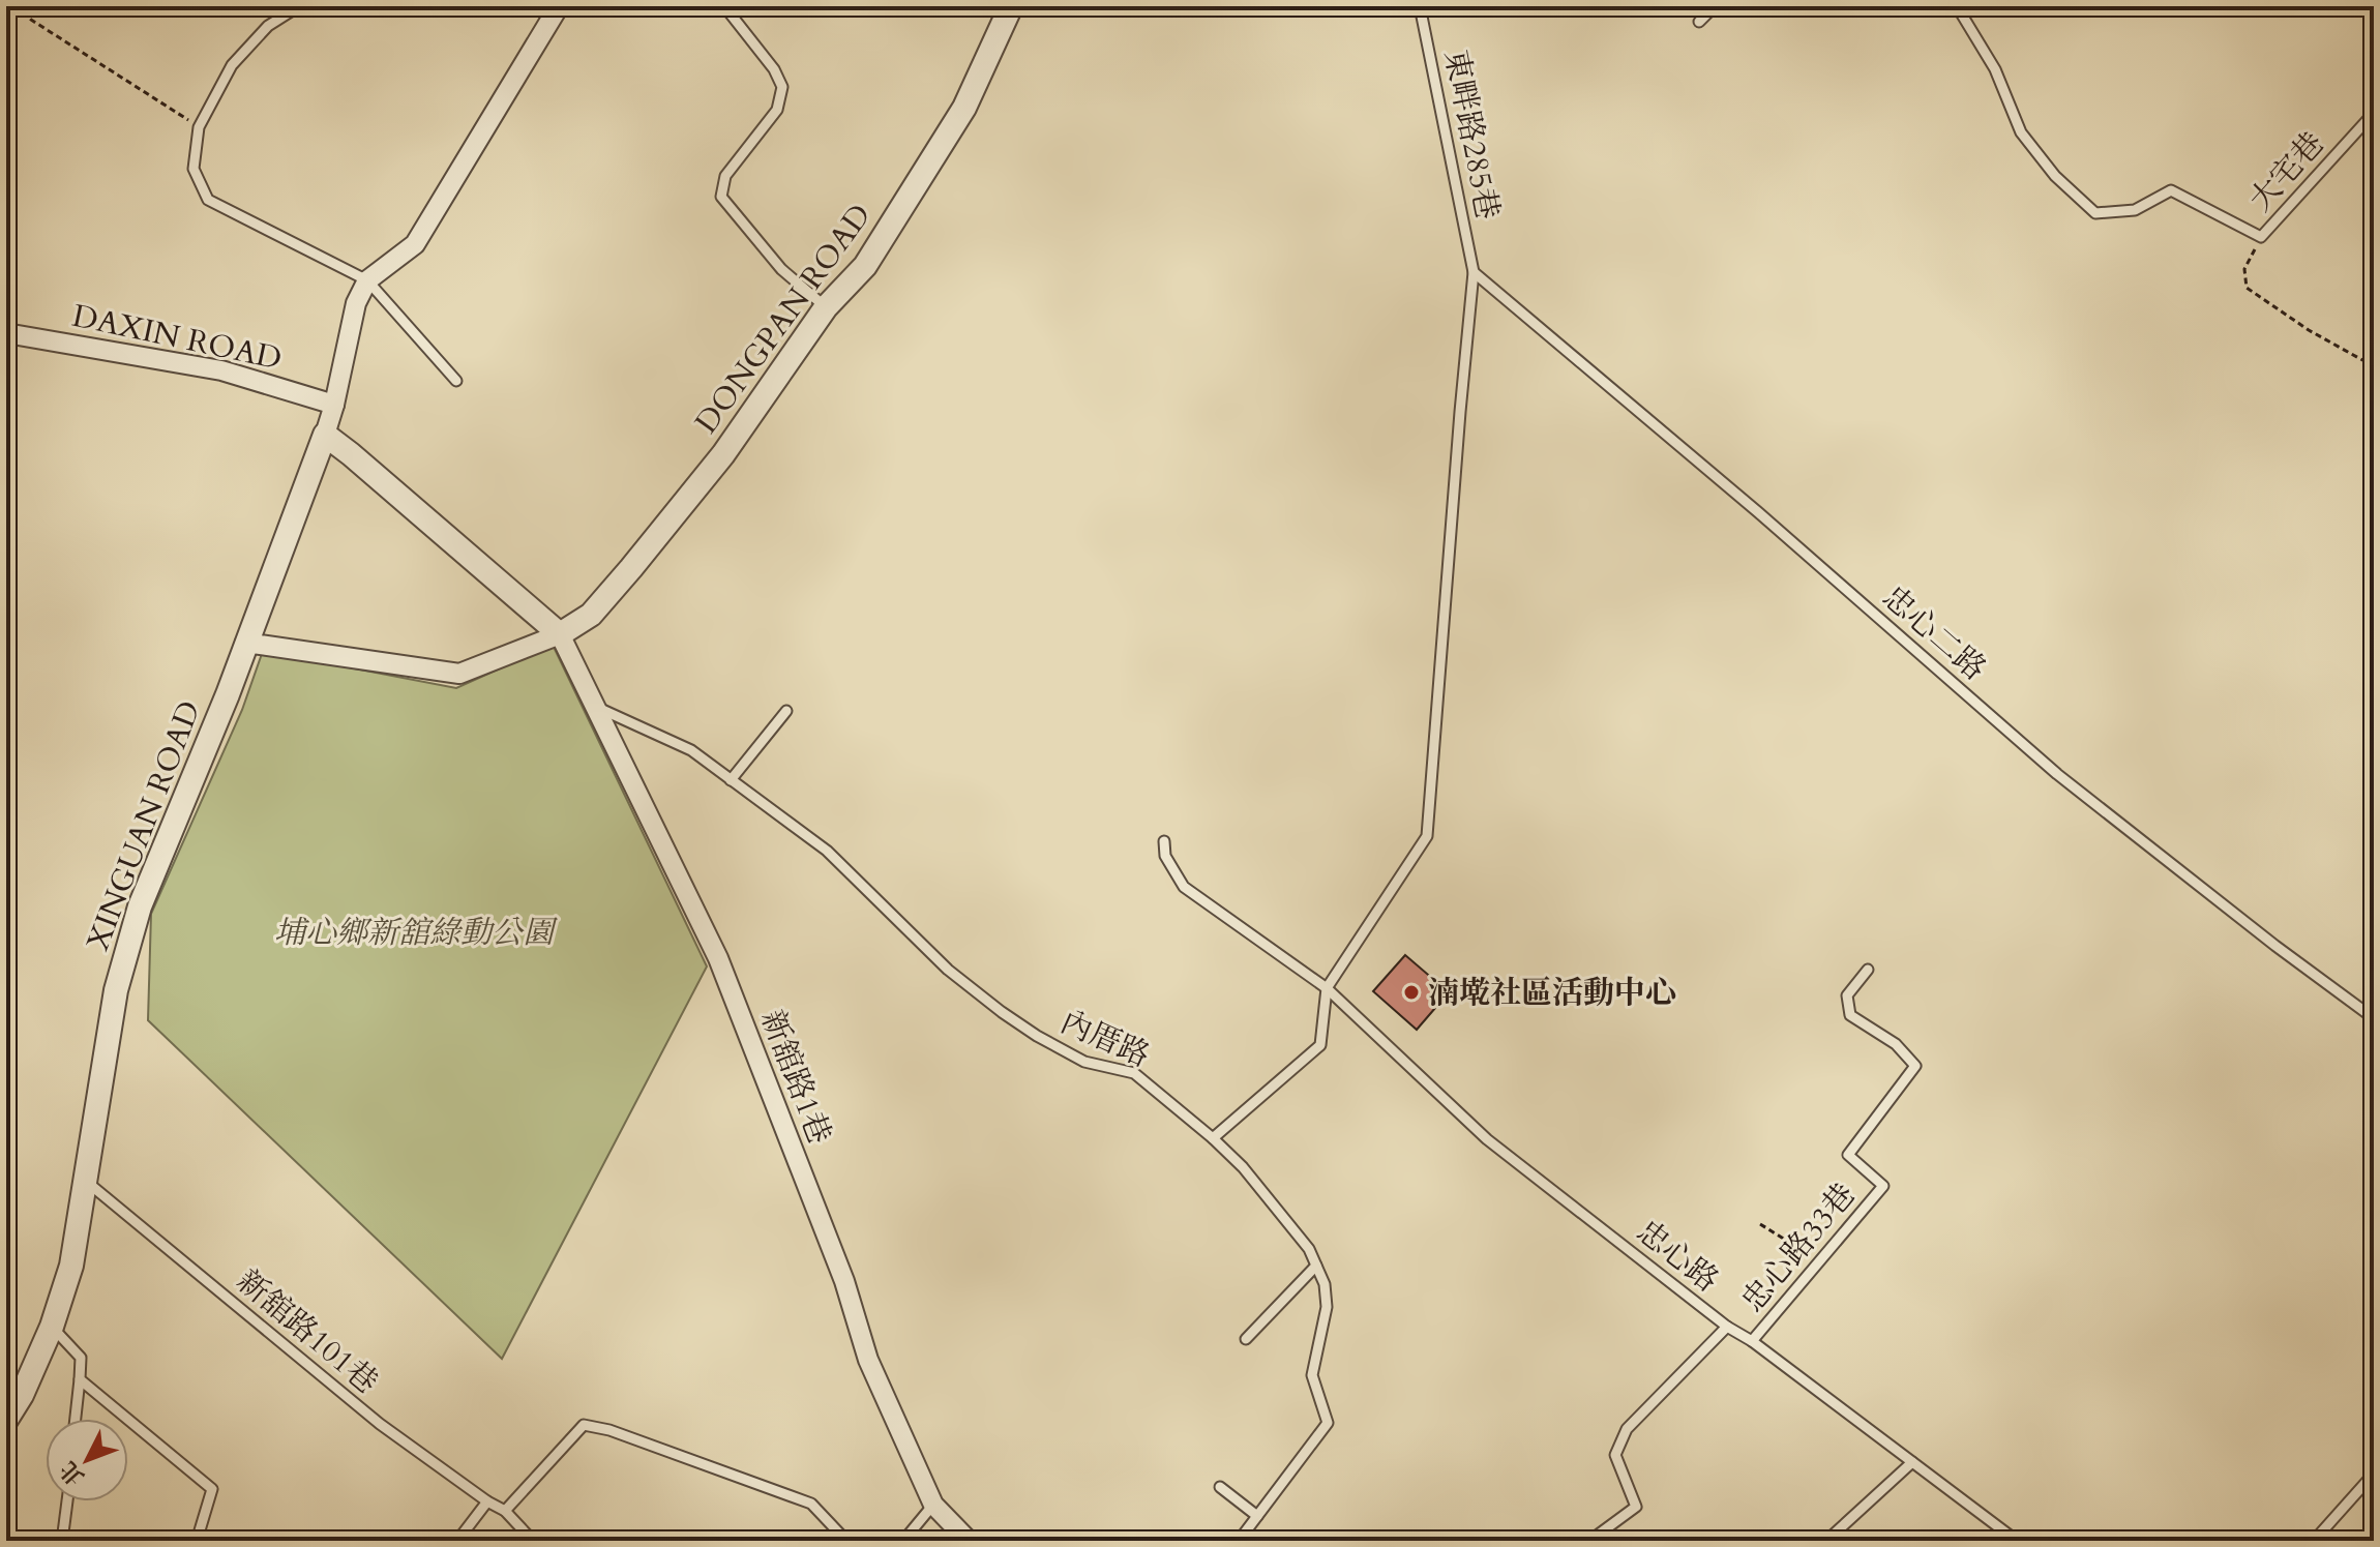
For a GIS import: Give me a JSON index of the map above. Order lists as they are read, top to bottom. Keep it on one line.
{"streets":{"street":["DONGPAN ROAD","DAXIN ROAD","XINGUAN ROAD","新舘路1巷"],"lane":["東畔路285巷","大宅巷","忠心二路","內厝路","忠心路33巷","忠心路","新舘路101巷"]},"crossings":[["東畔路285巷","忠心二路"],["東畔路285巷","忠心路"],["DONGPAN ROAD","新舘路1巷"],["DAXIN ROAD","XINGUAN ROAD"],["XINGUAN ROAD","新舘路101巷"],["內厝路","新舘路1巷"],["忠心路33巷","忠心路"]],"parks":["埔心鄉新舘綠動公園"],"places":["湳墘社區活動中心"],"north":"bottom left"}
